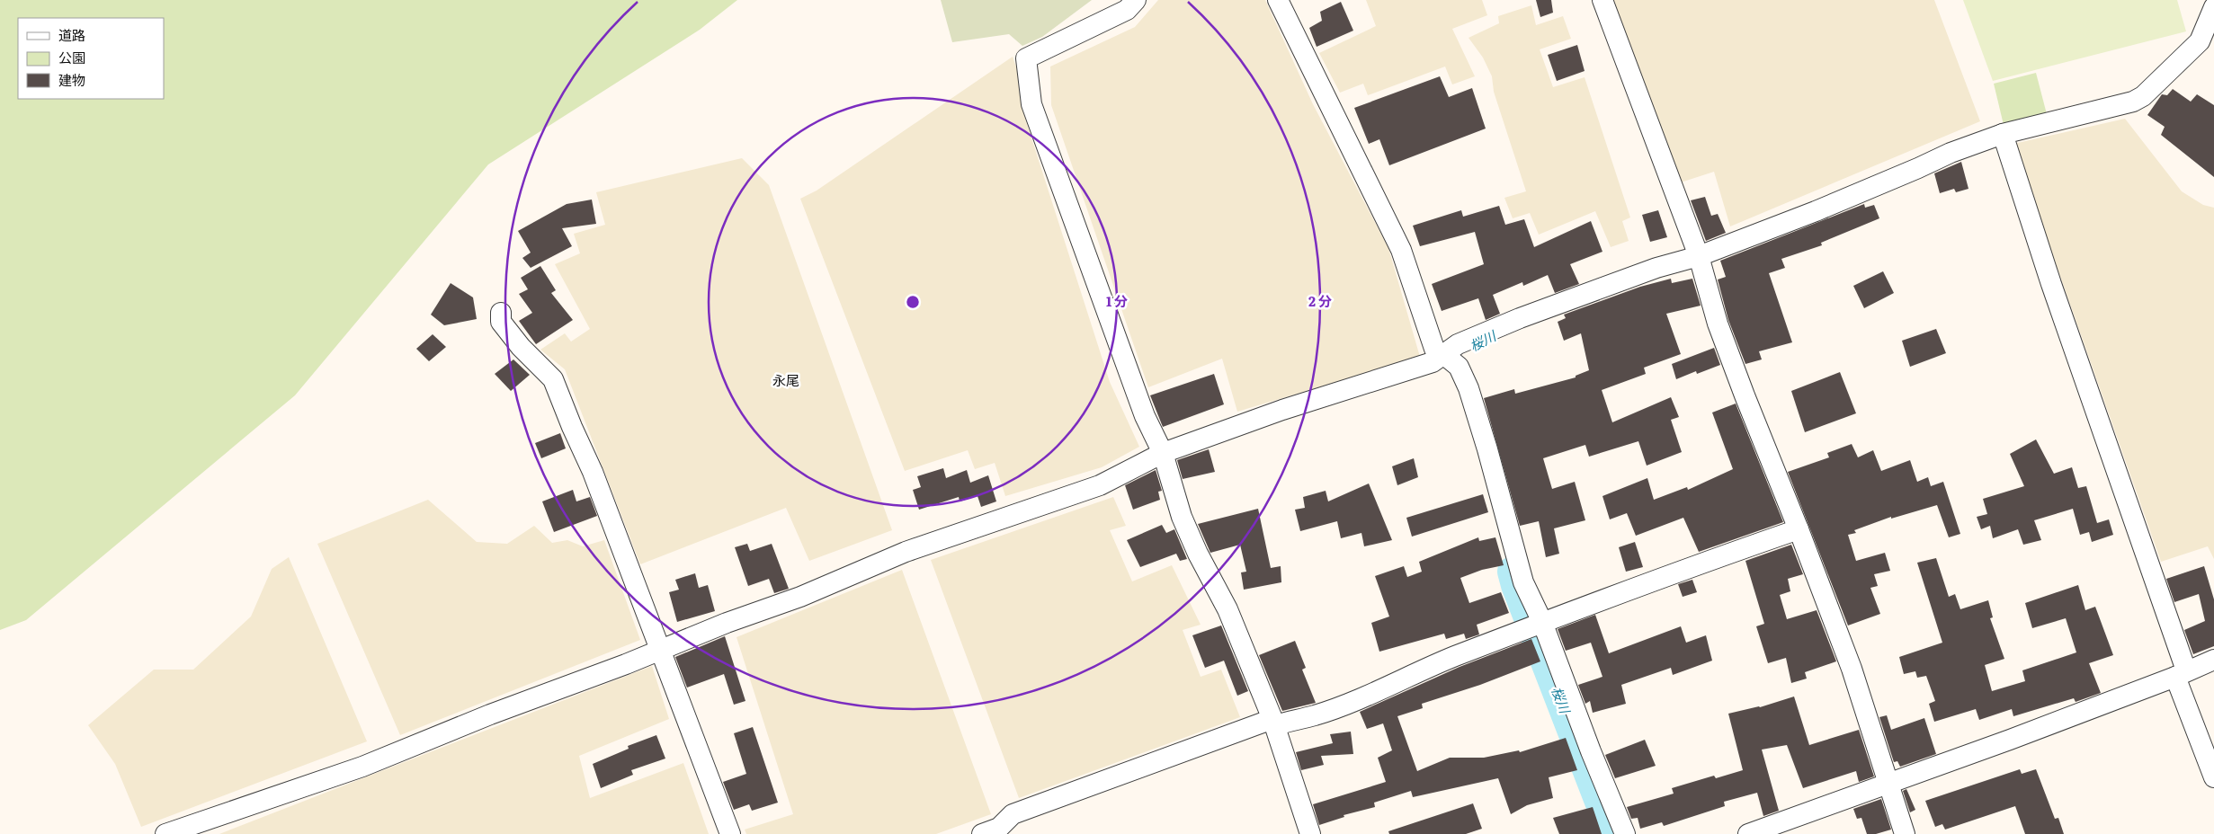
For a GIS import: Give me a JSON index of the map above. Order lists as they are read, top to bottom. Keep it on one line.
{"districts":["永尾"],"water":["桜川"],"legend":["道路","公園","建物"],"rings":["1 分","2 分"]}
